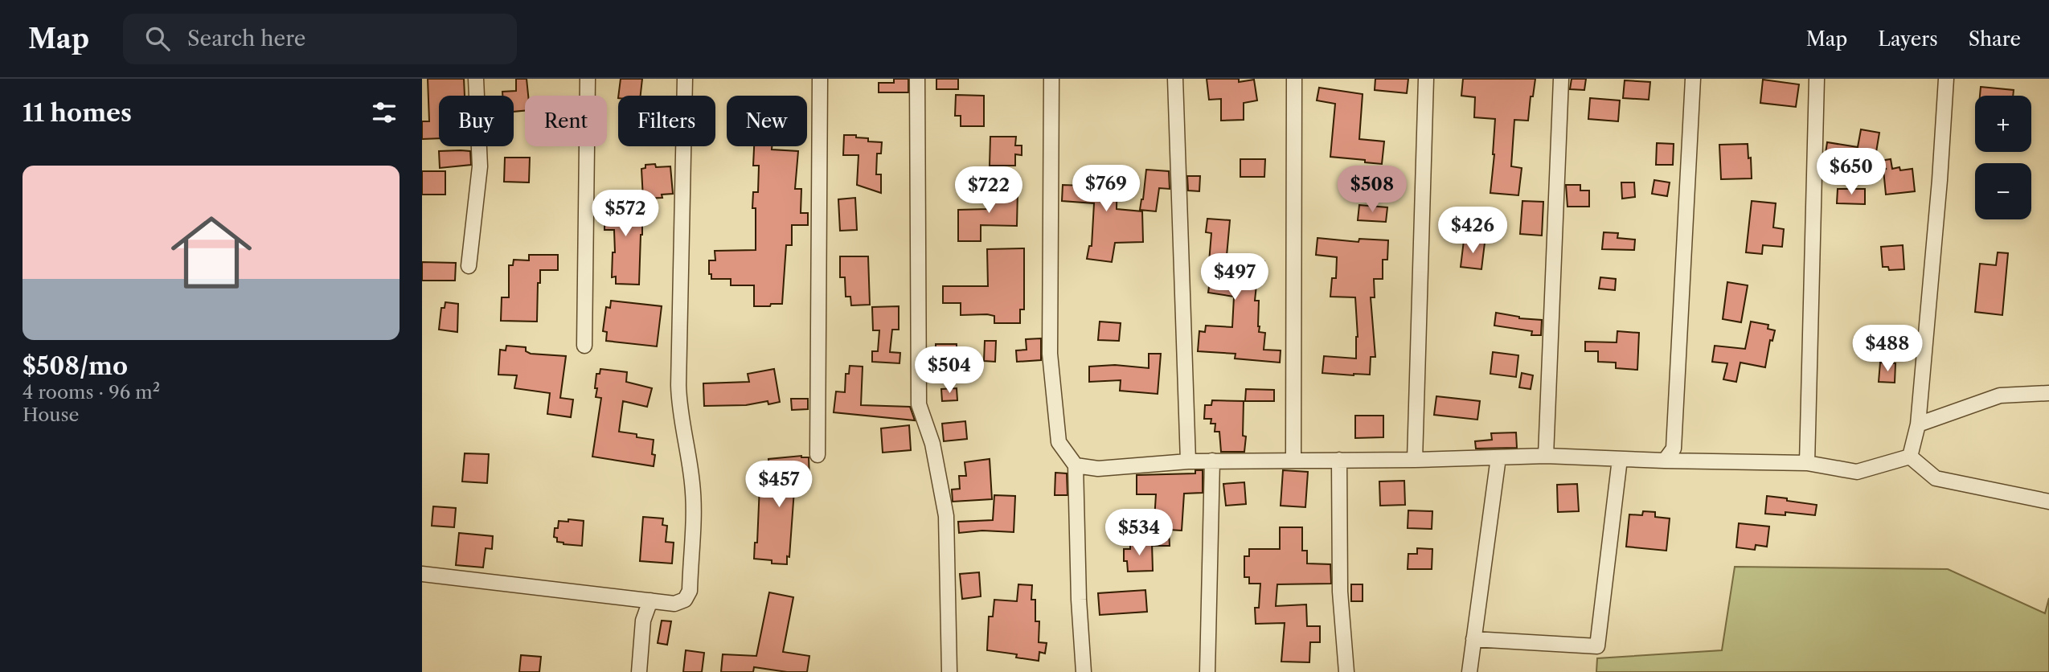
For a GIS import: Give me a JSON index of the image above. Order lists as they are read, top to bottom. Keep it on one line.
{"page":{"header":"Map","search":"Search here","nav":["Map","Layers","Share"],"heading":"11 homes","map_buttons":["+","−"],"chip":["Buy","Rent","Filters","New"],"list":[{"name":"$508/mo","note":"4 rooms · 96 m² · House"}],"price":["$650","$769","$508","$722","$572","$426","$497","$488","$504","$457","$534"]}}
